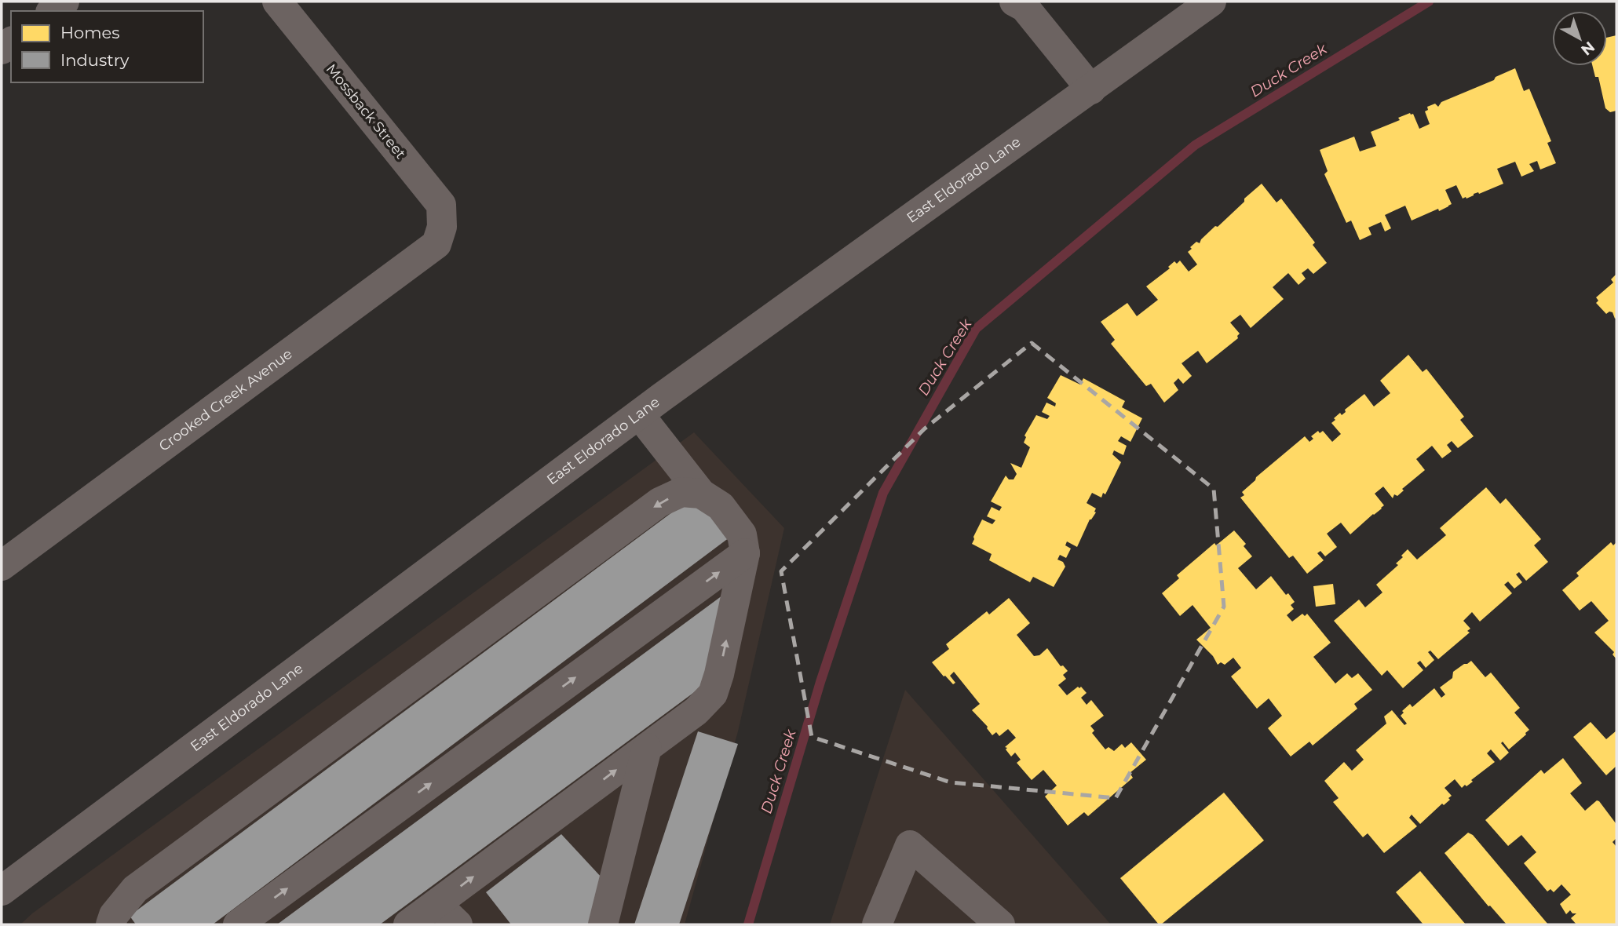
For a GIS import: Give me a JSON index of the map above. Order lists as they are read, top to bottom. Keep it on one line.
{"streets":{"street":["Mossback Street","East Eldorado Lane","Crooked Creek Avenue"]},"crossings":[["Mossback Street","Crooked Creek Avenue"]],"water":["Duck Creek"],"legend":["Homes","Industry"],"north":"bottom right"}
